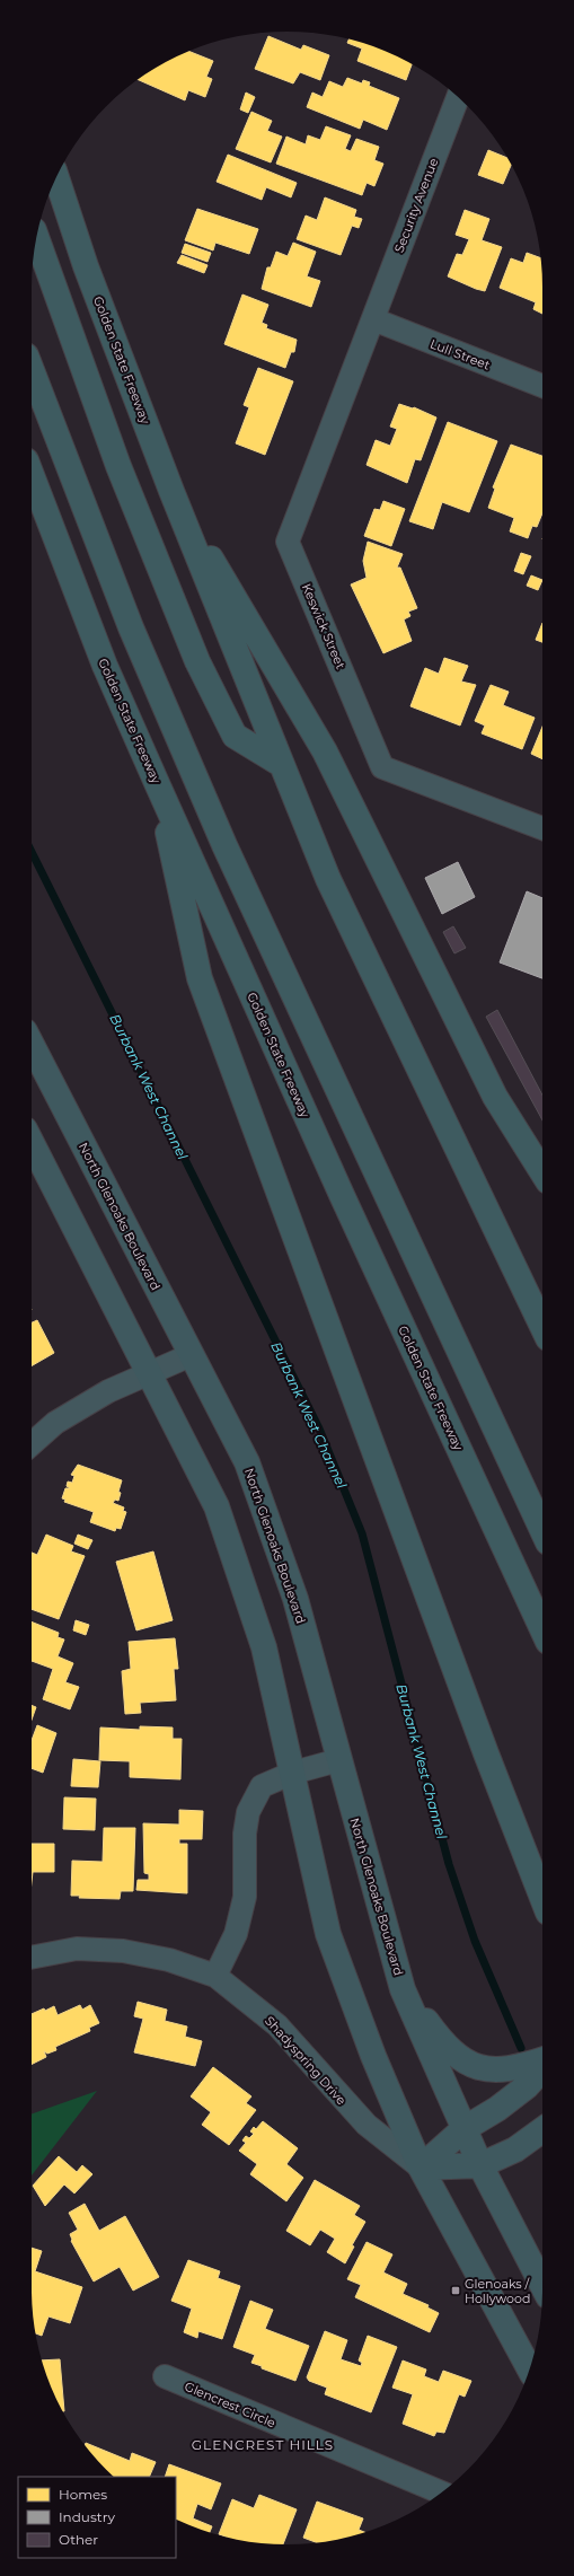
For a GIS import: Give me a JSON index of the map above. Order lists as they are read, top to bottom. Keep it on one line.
{"streets":{"highway":["Golden State Freeway"],"main road":["North Glenoaks Boulevard"],"street":["Security Avenue","Lull Street","Keswick Street","Shadyspring Drive","Glencrest Circle"]},"crossings":[["Security Avenue","Lull Street"],["Security Avenue","Keswick Street"],["Lull Street","Keswick Street"]],"districts":["GLENCREST HILLS"],"water":["Burbank West Channel"],"places":{"transit":["Glenoaks / Hollywood"]},"legend":["Homes","Industry","Other"]}
